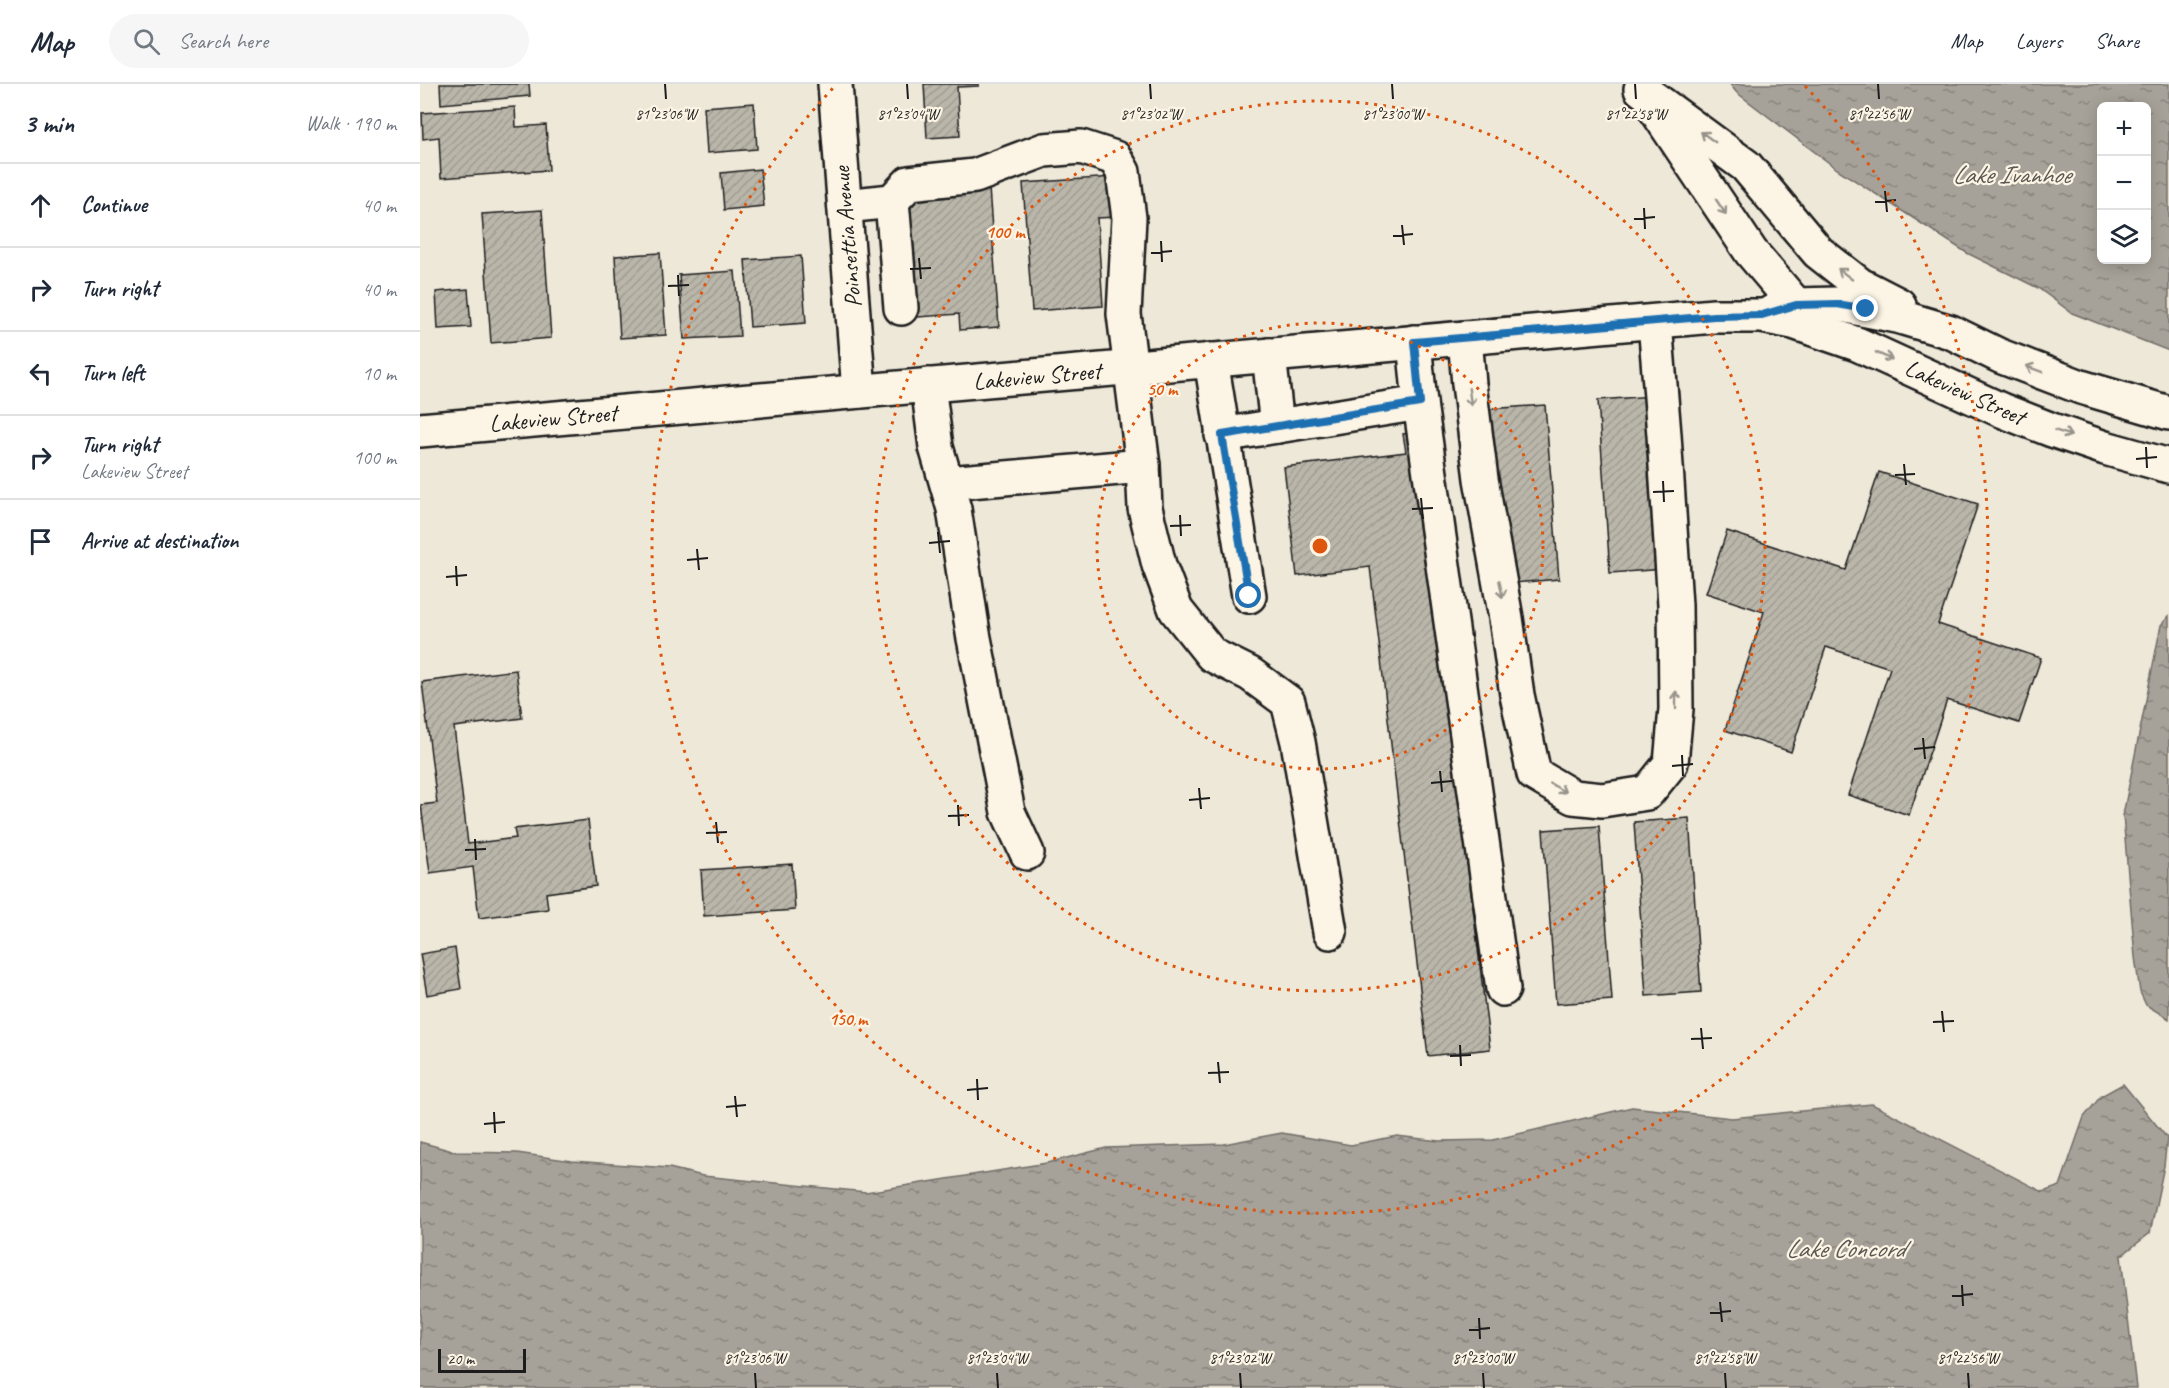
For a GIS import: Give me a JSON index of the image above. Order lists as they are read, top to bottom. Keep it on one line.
{"streets":{"street":["Poinsettia Avenue","Lakeview Street"]},"crossings":[["Poinsettia Avenue","Lakeview Street"]],"water":["Lake Ivanhoe","Lake Concord"],"scale_bar":"20 m","page":{"header":"Map","search":"Search here","nav":["Map","Layers","Share"],"heading":["3 min","Walk · 190 m"],"map_buttons":["+","−"],"list":[["Continue","40 m"],["Turn right","40 m"],["Turn left","10 m"],["Turn right","Lakeview Street","100 m"],"Arrive at destination"],"scale":"20 m"},"coordinates":["81°23'06\"W","81°23'04\"W","81°23'02\"W","81°23'00\"W","81°22'58\"W","81°22'56\"W"],"rings":["100 m","50 m","150 m"]}
